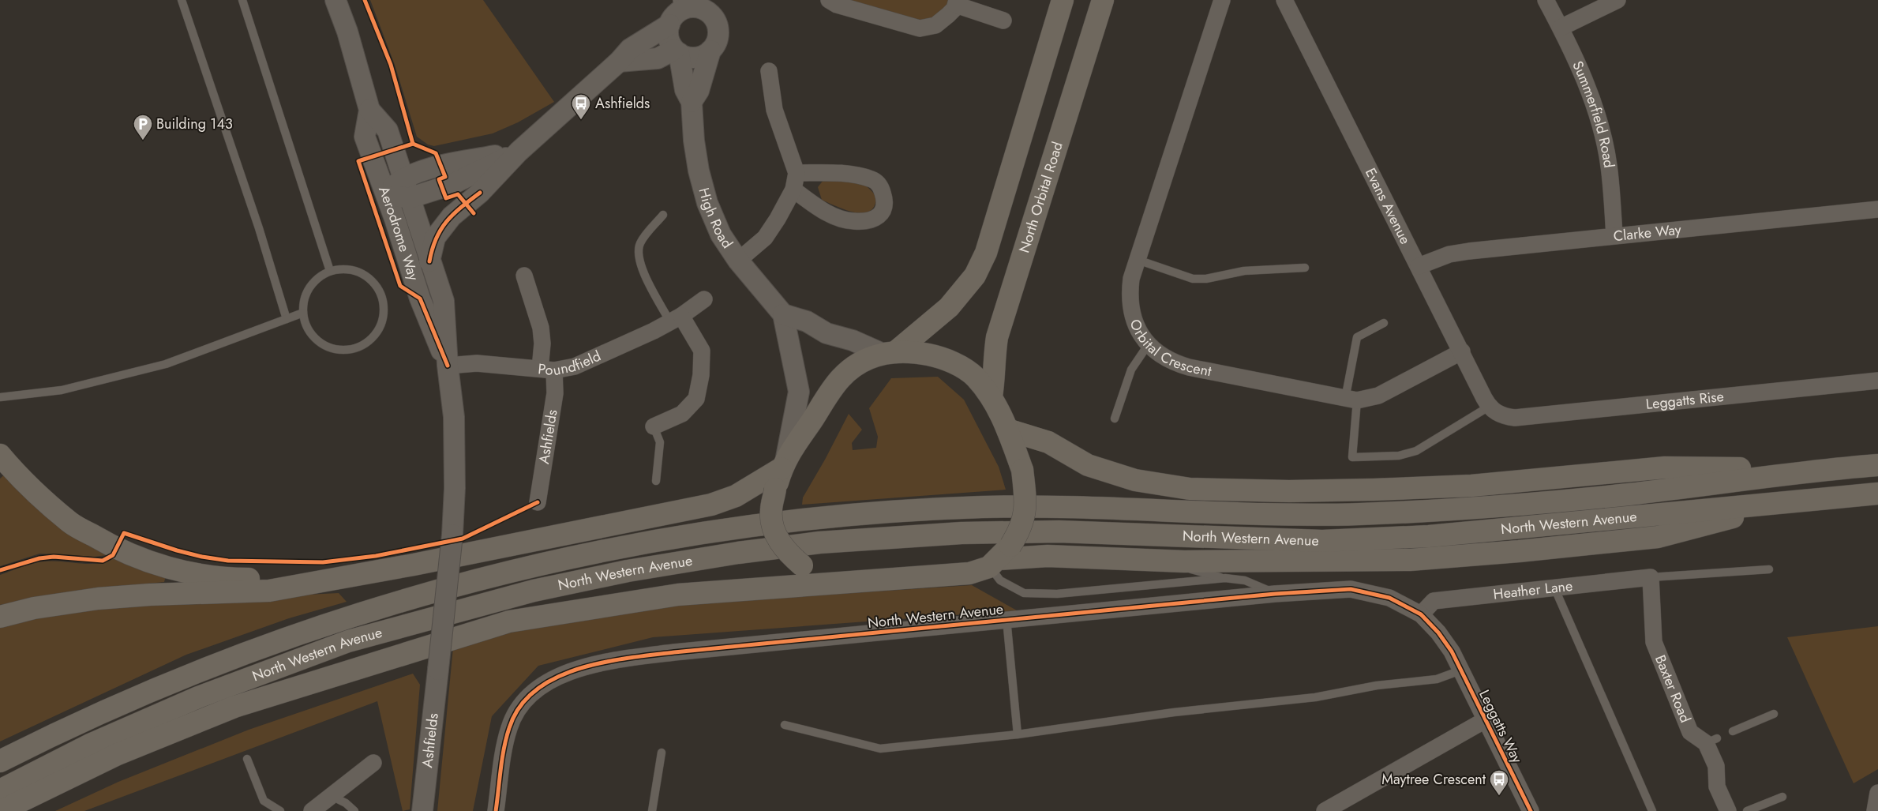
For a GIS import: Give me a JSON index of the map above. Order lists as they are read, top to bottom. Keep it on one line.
{"streets":{"highway":["North Orbital Road","North Western Avenue"],"street":["Summerfield Road","Evans Avenue","High Road","Clarke Way","Aerodrome Way","Orbital Crescent","Poundfield","Leggatts Rise","Ashfields","Heather Lane","Baxter Road","Leggatts Way"]},"crossings":[["Summerfield Road","Clarke Way"],["Evans Avenue","Clarke Way"],["Evans Avenue","Orbital Crescent"],["Evans Avenue","Leggatts Rise"],["Aerodrome Way","Poundfield"],["Aerodrome Way","Ashfields"],["Poundfield","Ashfields"],["North Western Avenue","Heather Lane"],["North Western Avenue","Leggatts Way"],["Heather Lane","Baxter Road"]],"places":{"bus stop":["Ashfields","Maytree Crescent"],"parking":["Building 143"]}}
